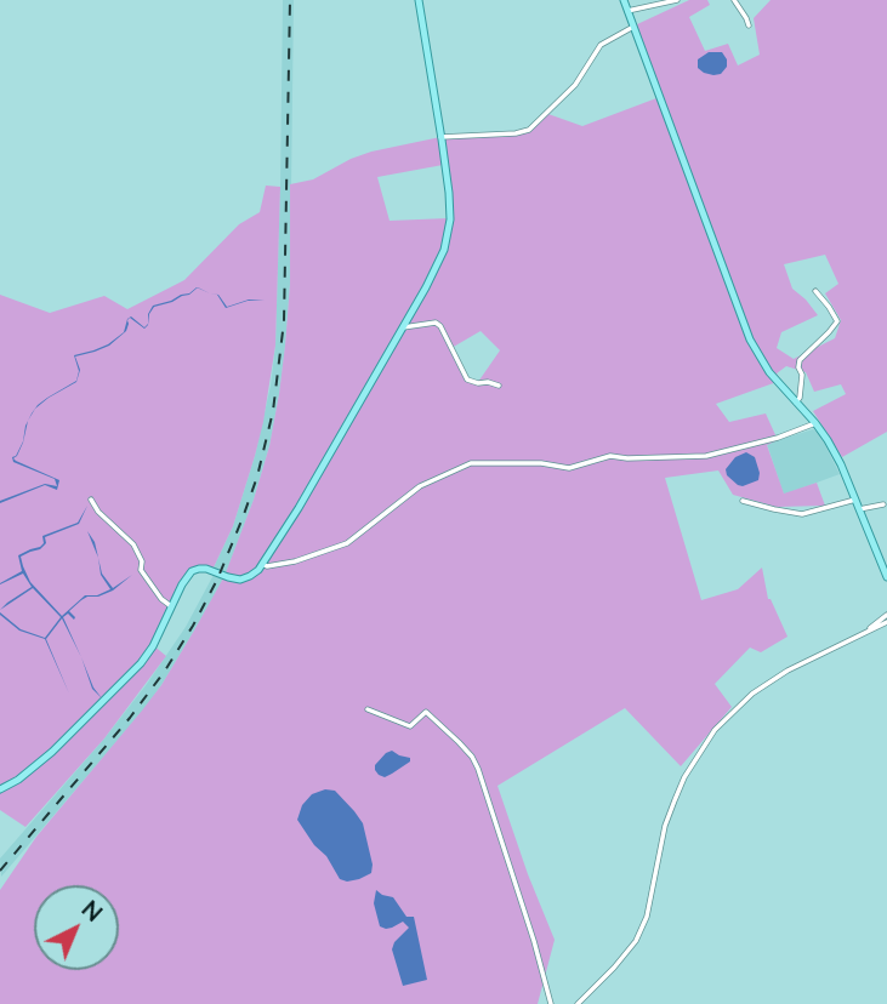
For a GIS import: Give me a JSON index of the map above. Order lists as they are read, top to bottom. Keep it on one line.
{"north":"top right"}
